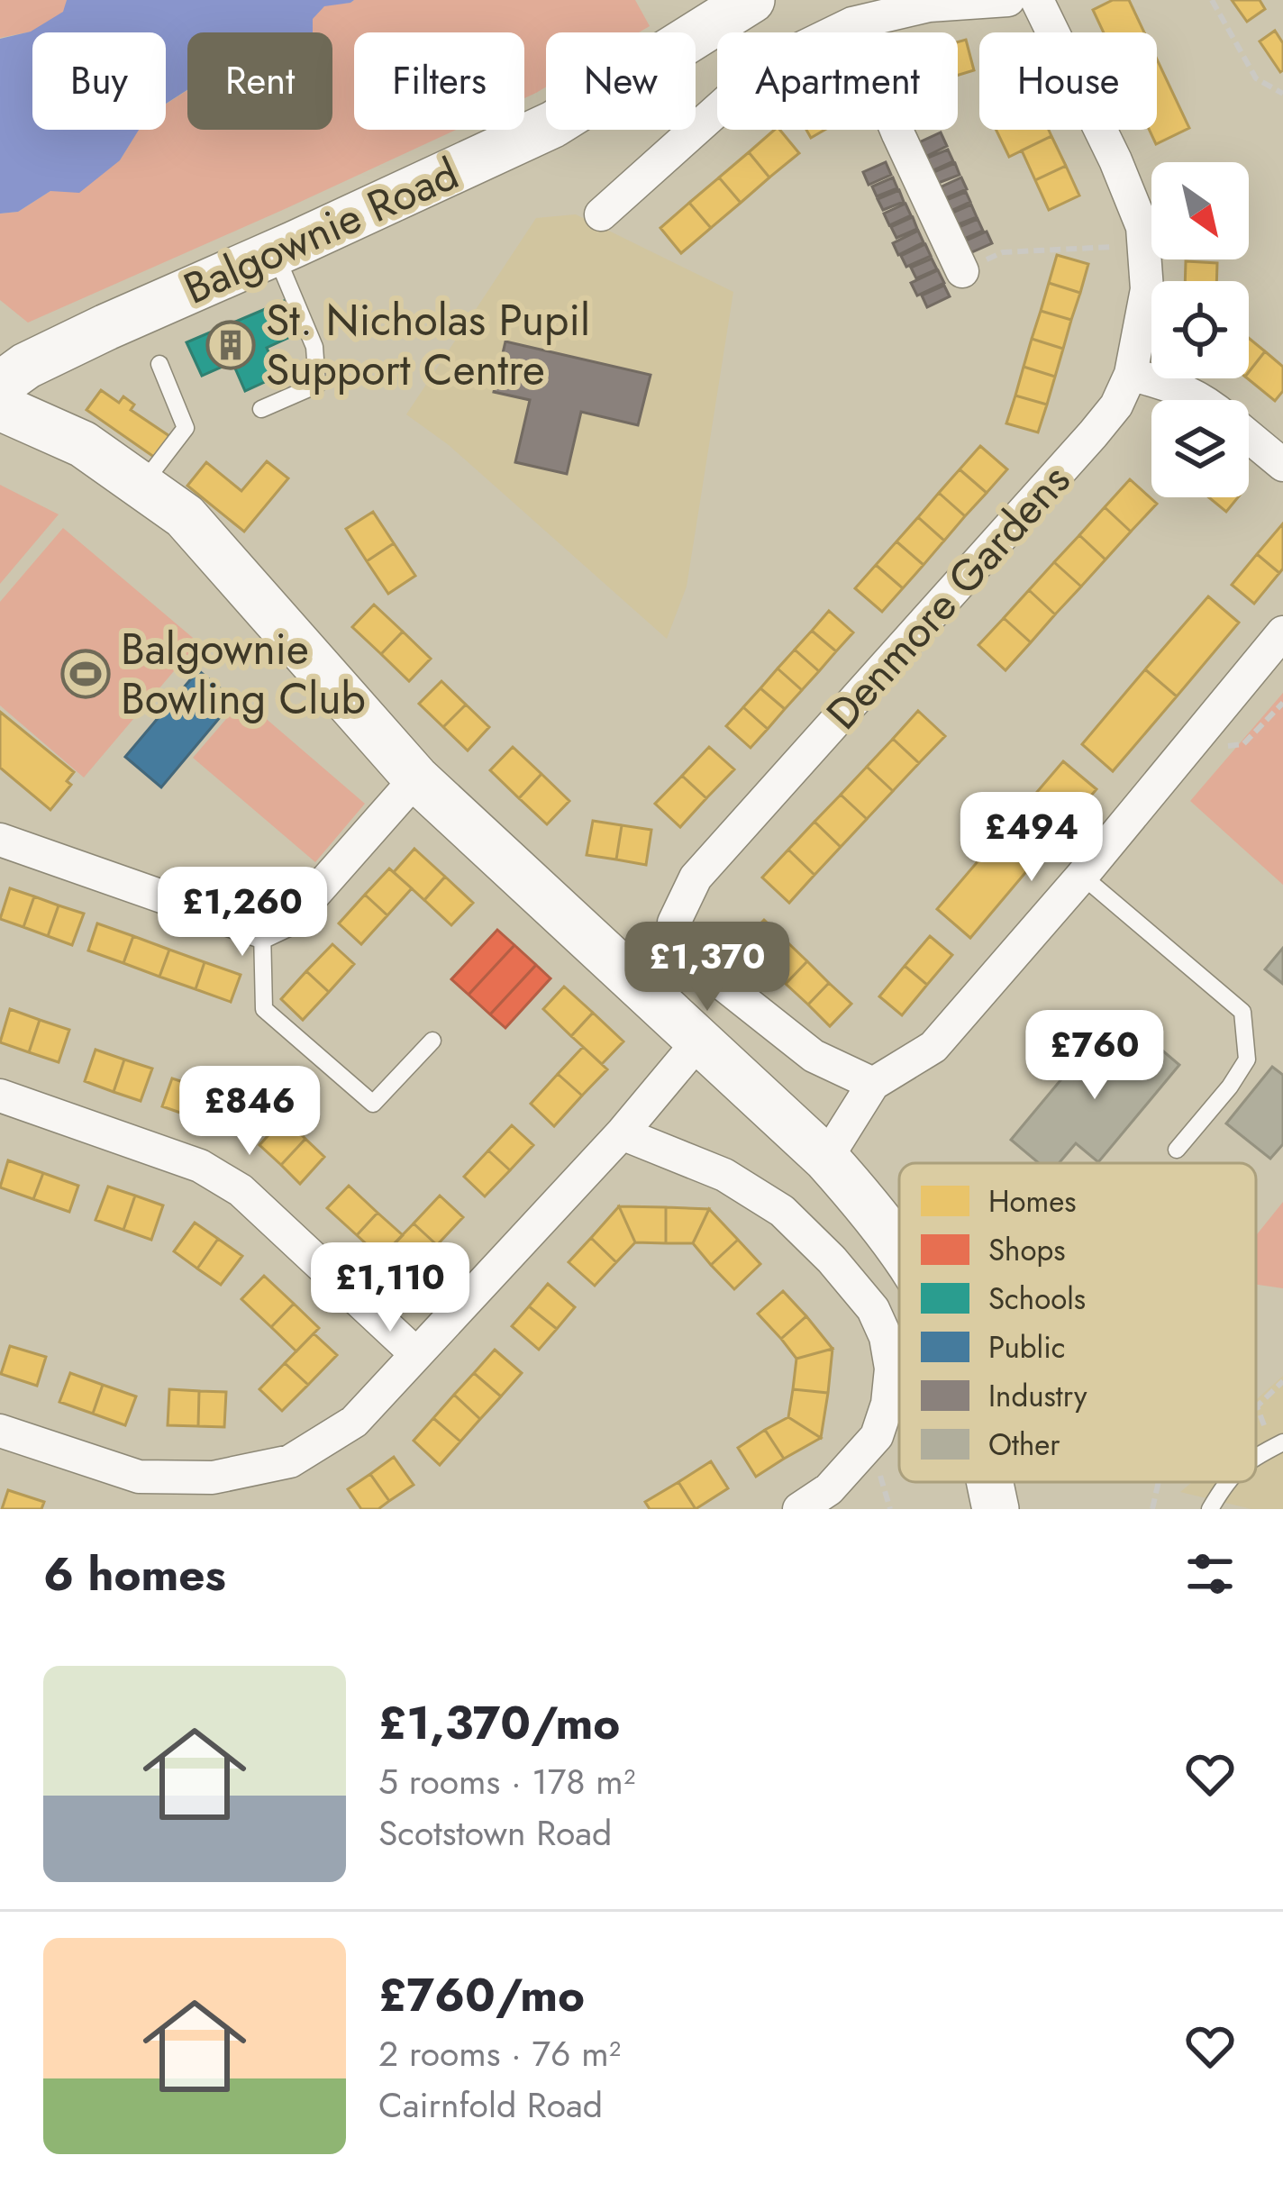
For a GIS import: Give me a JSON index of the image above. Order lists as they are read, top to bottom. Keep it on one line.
{"streets":{"street":["Balgownie Road","Denmore Gardens"]},"places":{"building":["St. Nicholas Pupil Support Centre"],"sports":["Balgownie Bowling Club"]},"legend":["Homes","Shops","Schools","Public","Industry","Other"],"north":"bottom right","page":{"chip":["Buy","Rent","Filters","New","Apartment","House"],"price":["£494","£1,260","£1,370","£760","£846","£1,110"],"heading":"6 homes","list":[{"name":"£1,370/mo","note":"5 rooms · 178 m² · Scotstown Road"},{"name":"£760/mo","note":"2 rooms · 76 m² · Cairnfold Road"}]}}
